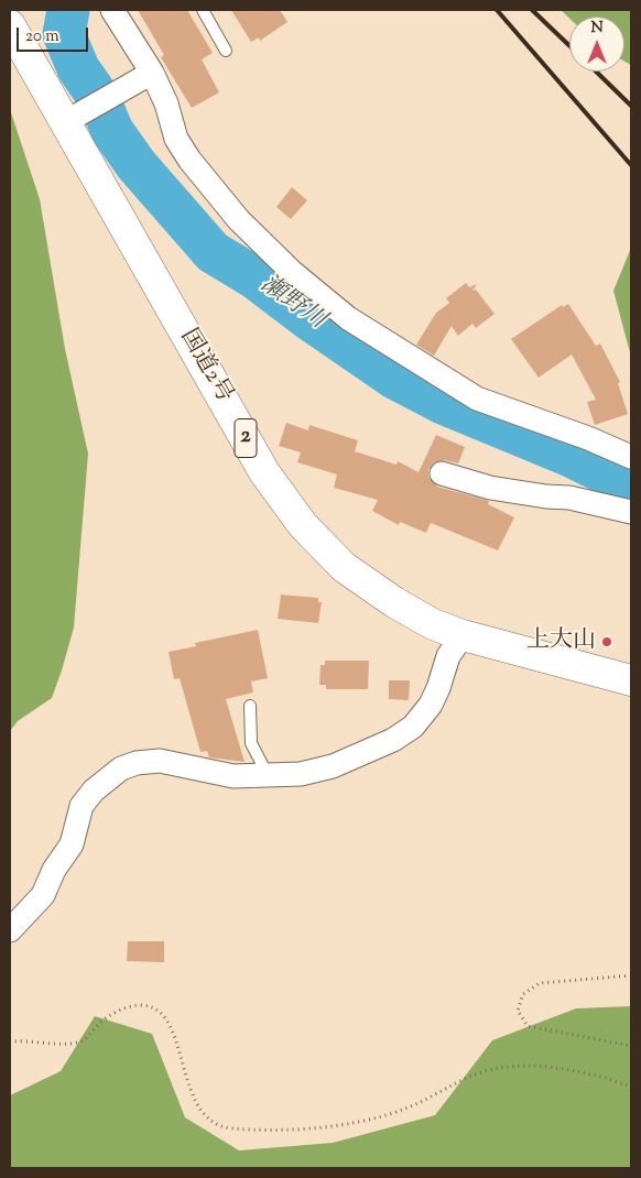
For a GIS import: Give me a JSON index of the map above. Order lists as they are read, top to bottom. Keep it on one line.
{"streets":{"highway":["国道2号","2"]},"water":["瀬野川"],"places":["上大山"],"scale_bar":"20 m","north":"top"}
